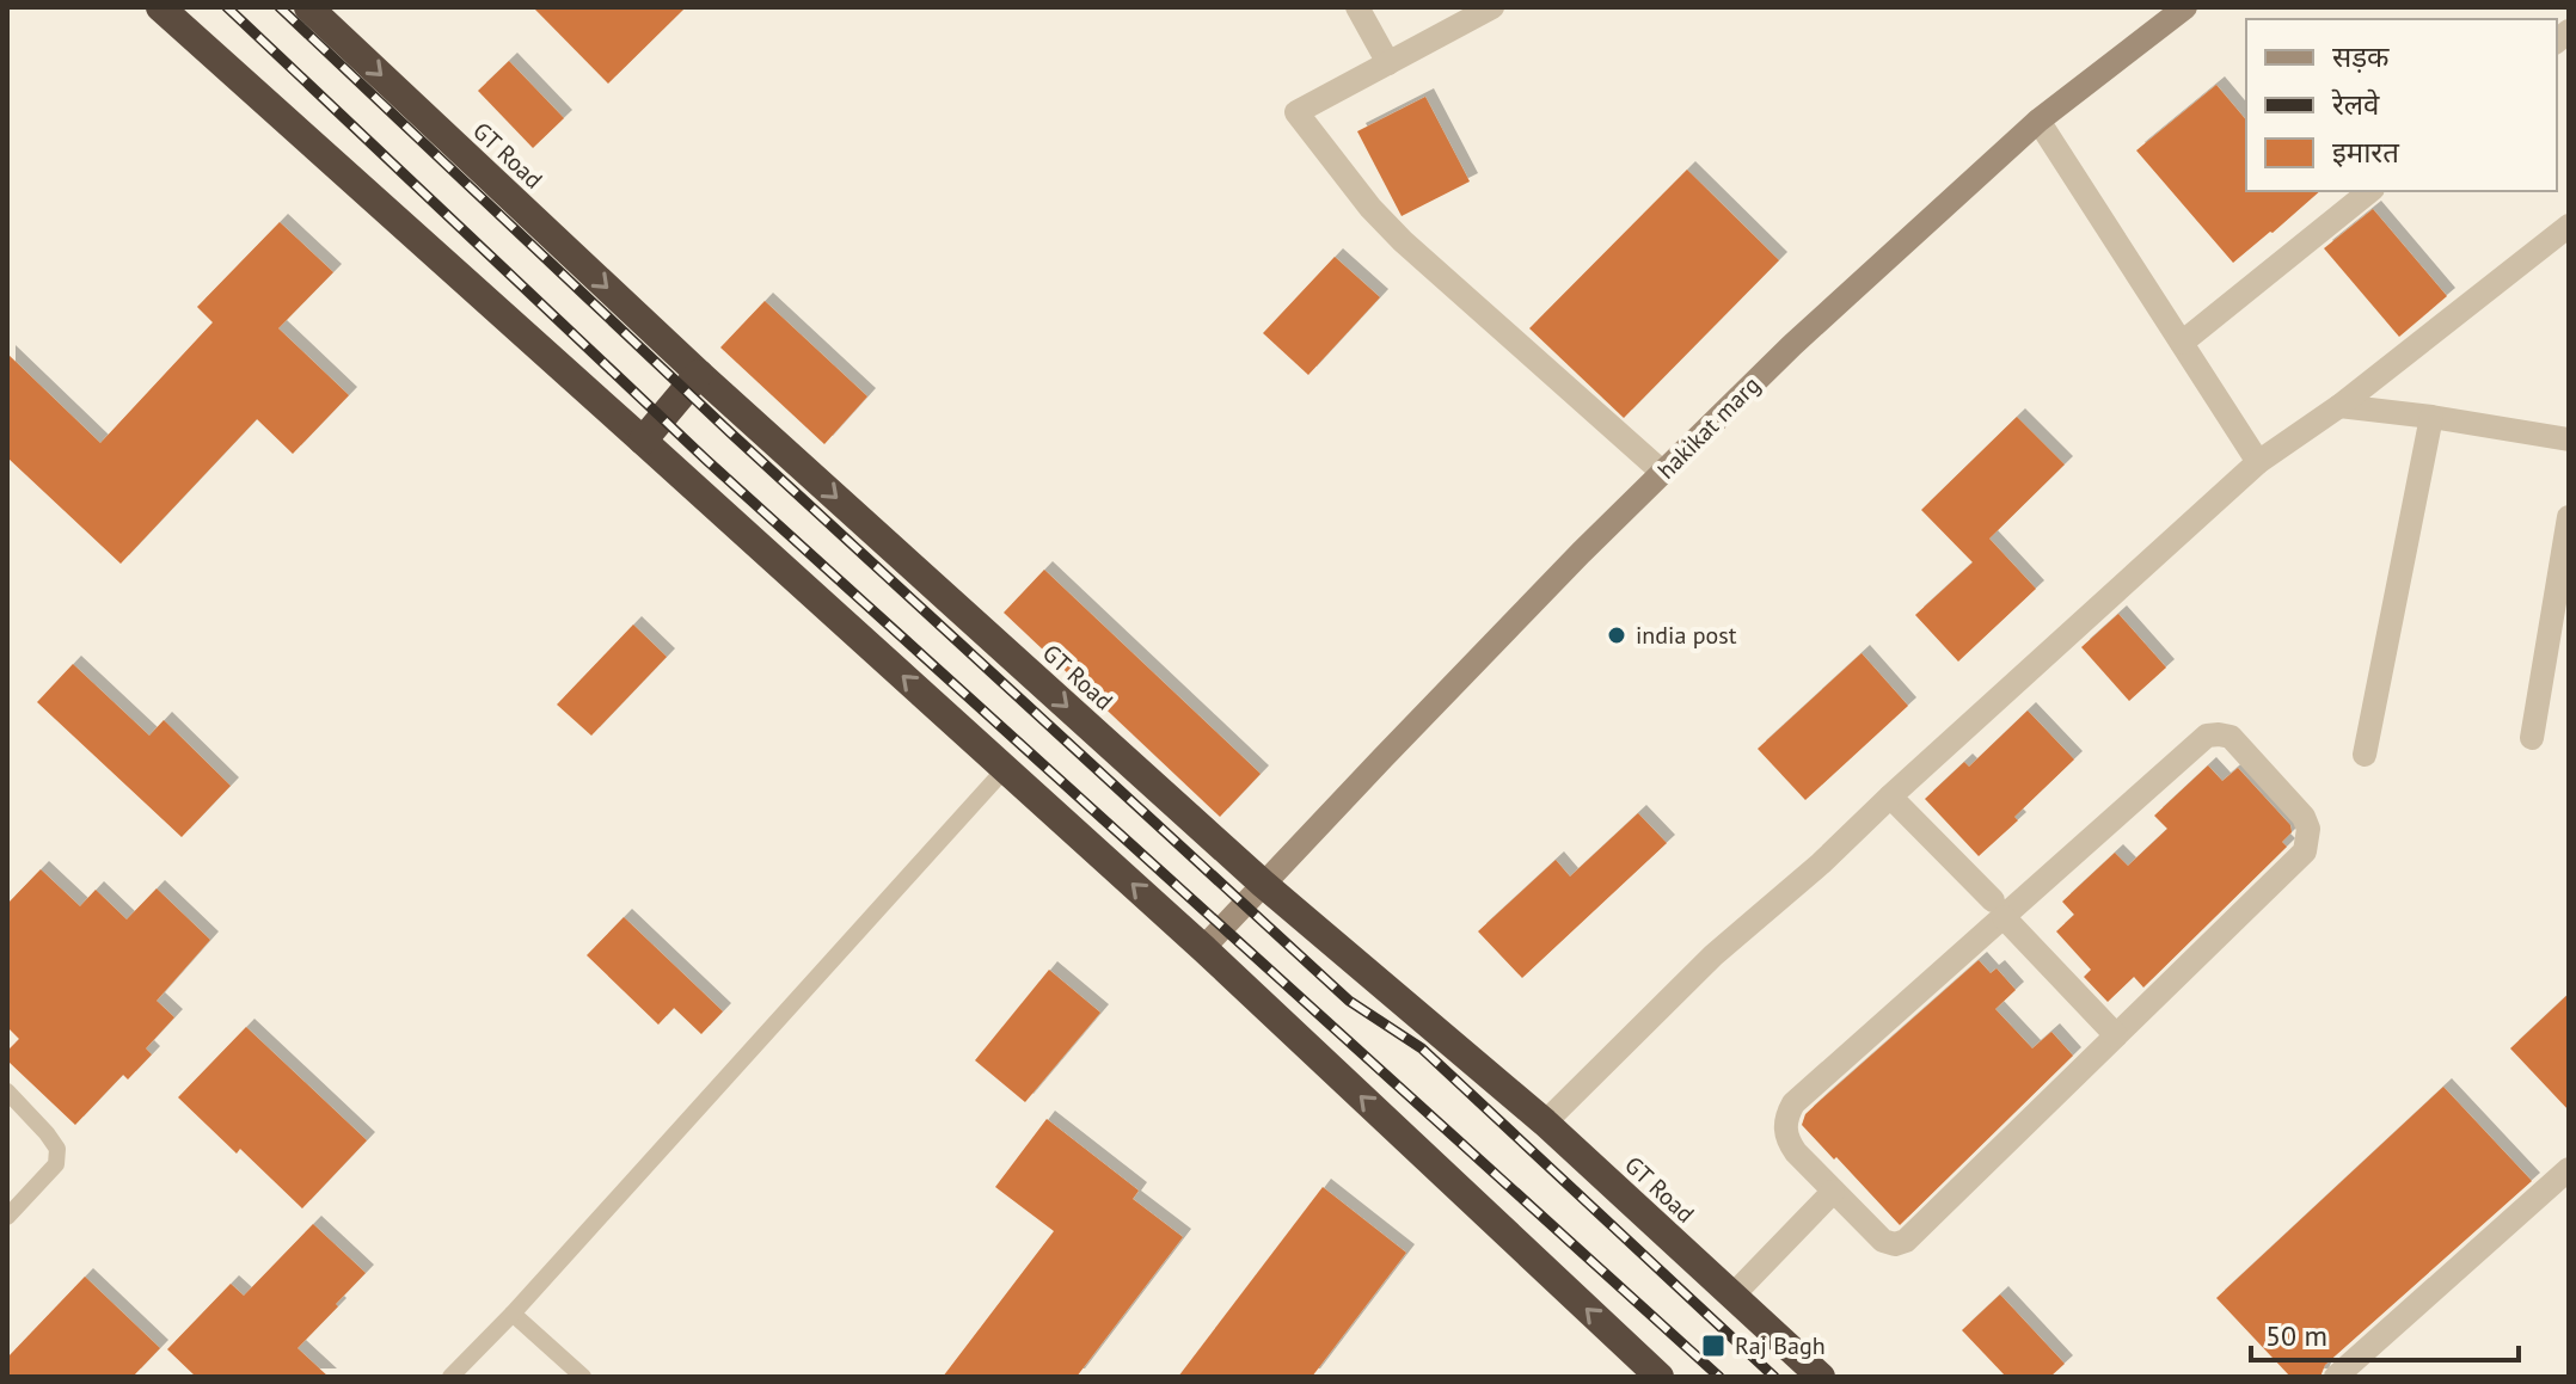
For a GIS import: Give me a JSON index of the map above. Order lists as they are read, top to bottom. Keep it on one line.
{"streets":{"highway":["GT Road"],"street":["hakikat marg"]},"crossings":[["GT Road","hakikat marg"]],"places":{"other":["india post"],"transit":["Raj Bagh"]},"legend":["सड़क","रेलवे","इमारत"],"scale_bar":"50 m"}
